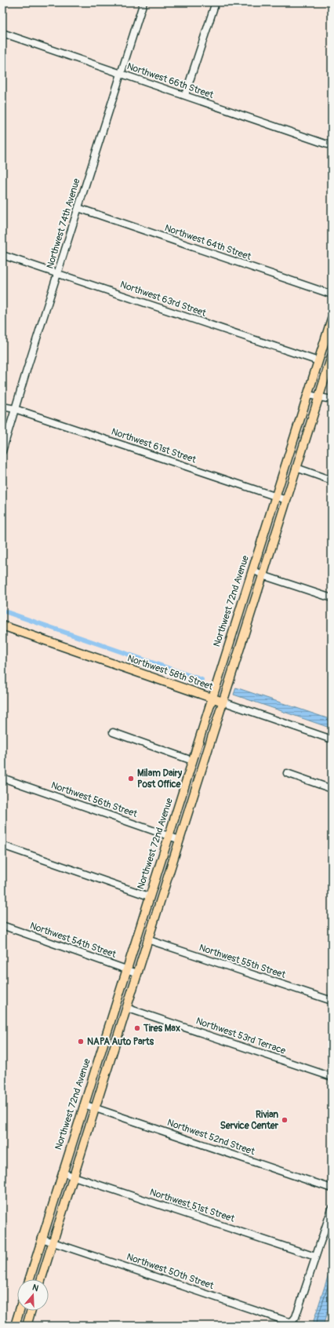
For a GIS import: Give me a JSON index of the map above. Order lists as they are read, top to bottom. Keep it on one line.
{"streets":{"main road":["Northwest 72nd Avenue","Northwest 58th Street"],"street":["Northwest 66th Street","Northwest 74th Avenue","Northwest 64th Street","Northwest 63rd Street","Northwest 61st Street","Northwest 56th Street","Northwest 54th Street","Northwest 55th Street","Northwest 53rd Terrace","Northwest 52nd Street","Northwest 51st Street","Northwest 50th Street"]},"crossings":[["Northwest 66th Street","Northwest 74th Avenue"],["Northwest 74th Avenue","Northwest 64th Street"],["Northwest 74th Avenue","Northwest 63rd Street"],["Northwest 74th Avenue","Northwest 61st Street"],["Northwest 63rd Street","Northwest 72nd Avenue"],["Northwest 61st Street","Northwest 72nd Avenue"],["Northwest 72nd Avenue","Northwest 58th Street"],["Northwest 72nd Avenue","Northwest 56th Street"],["Northwest 72nd Avenue","Northwest 54th Street"],["Northwest 72nd Avenue","Northwest 52nd Street"],["Northwest 72nd Avenue","Northwest 51st Street"],["Northwest 72nd Avenue","Northwest 50th Street"],["Northwest 51st Street","Northwest 50th Street"]],"places":["Milam Dairy Post Office","Tires Max","NAPA Auto Parts","Rivian Service Center"],"north":"top"}
